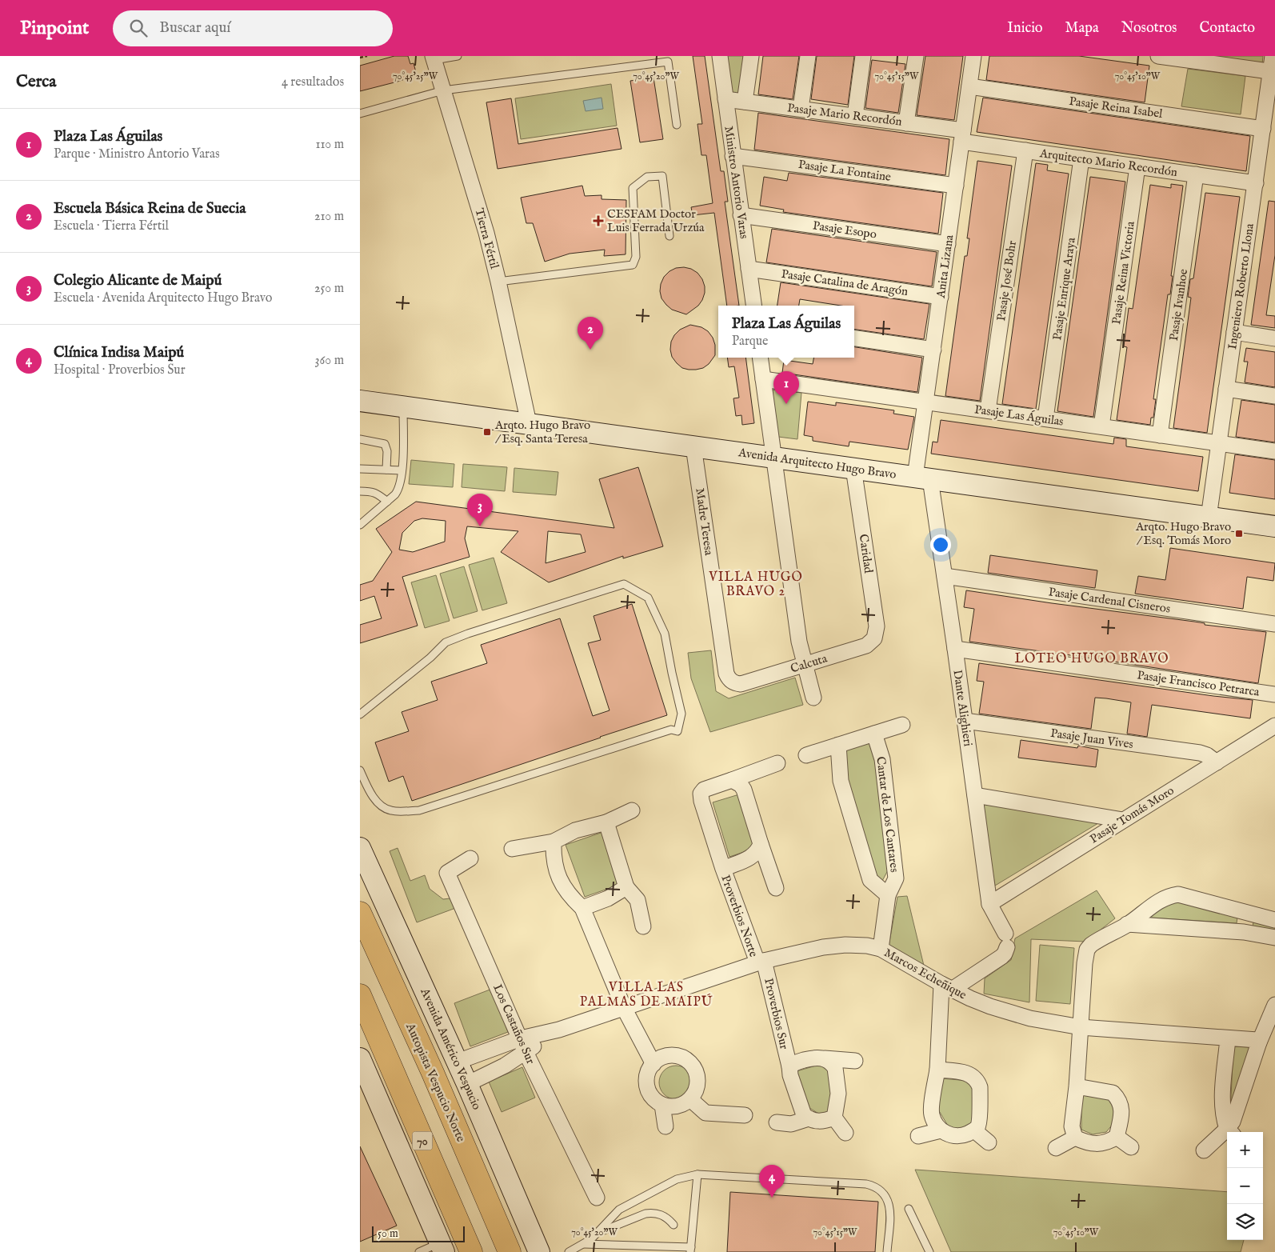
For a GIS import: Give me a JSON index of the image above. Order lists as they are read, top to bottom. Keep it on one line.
{"streets":{"highway":["Autopista Vespucio Norte","70"],"street":["Pasaje Reina Isabel","Pasaje Mario Recordón","Arquitecto Mario Recordón","Pasaje La Fontaine","Ministro Antorio Varas","Pasaje Esopo","Tierra Fértil","Anita Lizana","Pasaje Reina Victoria","Pasaje José Bohr","Pasaje Catalina de Aragón","Ingeniero Roberto Llona","Pasaje Enrique Araya","Pasaje Ivanhoe","Pasaje Las Águilas","Avenida Arquitecto Hugo Bravo","Madre Teresa","Caridad","Pasaje Cardenal Cisneros","Calcuta","Pasaje Francisco Petrarca","Dante Alighieri","Pasaje Juan Vives","Cantar de Los Cantares","Pasaje Tomás Moro","Proverbios Norte","Marcos Echeñique","Proverbios Sur","Los Castaños Sur","Avenida Américo Vespucio"]},"crossings":[["Pasaje Reina Isabel","Anita Lizana"],["Pasaje Reina Isabel","Ingeniero Roberto Llona"],["Pasaje Mario Recordón","Arquitecto Mario Recordón"],["Pasaje Mario Recordón","Ministro Antorio Varas"],["Pasaje Mario Recordón","Anita Lizana"],["Arquitecto Mario Recordón","Anita Lizana"],["Arquitecto Mario Recordón","Pasaje Reina Victoria"],["Arquitecto Mario Recordón","Pasaje José Bohr"],["Arquitecto Mario Recordón","Ingeniero Roberto Llona"],["Arquitecto Mario Recordón","Pasaje Enrique Araya"],["Arquitecto Mario Recordón","Pasaje Ivanhoe"],["Pasaje La Fontaine","Ministro Antorio Varas"],["Pasaje La Fontaine","Anita Lizana"],["Ministro Antorio Varas","Pasaje Esopo"],["Ministro Antorio Varas","Pasaje Catalina de Aragón"],["Pasaje Esopo","Anita Lizana"],["Tierra Fértil","Avenida Arquitecto Hugo Bravo"],["Anita Lizana","Pasaje Catalina de Aragón"],["Anita Lizana","Pasaje Las Águilas"],["Anita Lizana","Avenida Arquitecto Hugo Bravo"],["Anita Lizana","Dante Alighieri"],["Pasaje Reina Victoria","Pasaje Las Águilas"],["Pasaje José Bohr","Pasaje Las Águilas"],["Ingeniero Roberto Llona","Pasaje Las Águilas"],["Ingeniero Roberto Llona","Avenida Arquitecto Hugo Bravo"],["Pasaje Enrique Araya","Pasaje Las Águilas"],["Pasaje Ivanhoe","Pasaje Las Águilas"],["Avenida Arquitecto Hugo Bravo","Madre Teresa"],["Avenida Arquitecto Hugo Bravo","Caridad"],["Avenida Arquitecto Hugo Bravo","Dante Alighieri"],["Madre Teresa","Calcuta"],["Caridad","Calcuta"],["Pasaje Cardenal Cisneros","Dante Alighieri"],["Pasaje Francisco Petrarca","Dante Alighieri"],["Dante Alighieri","Pasaje Juan Vives"],["Dante Alighieri","Pasaje Tomás Moro"],["Dante Alighieri","Marcos Echeñique"],["Pasaje Juan Vives","Pasaje Tomás Moro"],["Cantar de Los Cantares","Marcos Echeñique"],["Proverbios Norte","Marcos Echeñique"],["Proverbios Norte","Proverbios Sur"],["Marcos Echeñique","Proverbios Sur"],["Marcos Echeñique","Los Castaños Sur"],["Marcos Echeñique","Avenida Américo Vespucio"]],"districts":["VILLA HUGO BRAVO 2","LOTEO HUGO BRAVO","VILLA LAS PALMAS DE MAIPÚ"],"places":{"health":["CESFAM Doctor Luis Ferrada Urzúa"],"transit":["Arqto. Hugo Bravo / Esq. Santa Teresa","Arqto. Hugo Bravo / Esq. Tomás Moro"]},"scale_bar":"50 m","page":{"header":"Pinpoint","search":"Buscar aquí","nav":["Inicio","Mapa","Nosotros","Contacto"],"heading":["Cerca","4 resultados"],"list":[{"mark":"1","name":"Plaza Las Águilas","note":"Parque · Ministro Antorio Varas","value":"110 m"},{"mark":"2","name":"Escuela Básica Reina de Suecia","note":"Escuela · Tierra Fértil","value":"210 m"},{"mark":"3","name":"Colegio Alicante de Maipú","note":"Escuela · Avenida Arquitecto Hugo Bravo","value":"250 m"},{"mark":"4","name":"Clínica Indisa Maipú","note":"Hospital · Proverbios Sur","value":"360 m"}],"popup":["Plaza Las Águilas","Parque"],"pins":["2","1","3","4"],"map_buttons":["+","−"],"scale":"50 m"},"coordinates":["70°45'20\"W","70°45'15\"W","70°45'10\"W","70°45'25\"W"]}
